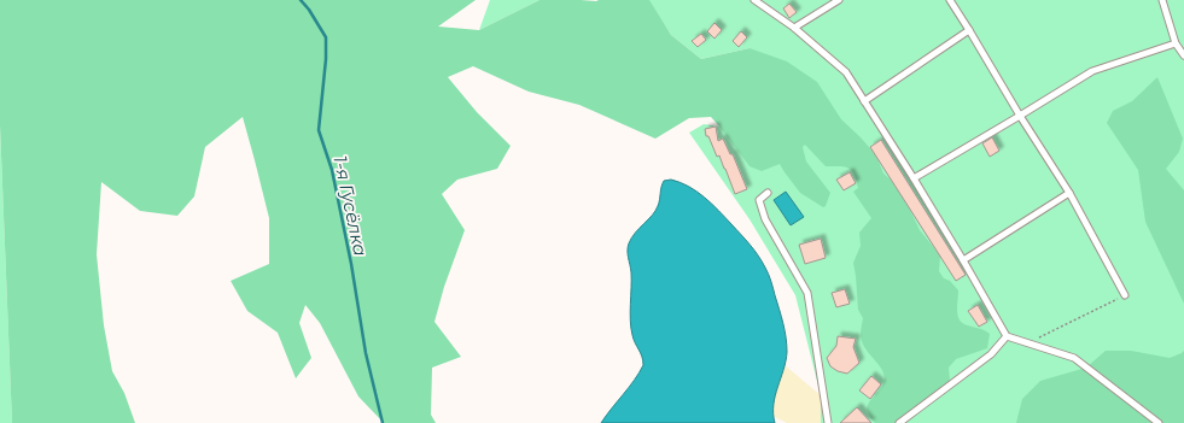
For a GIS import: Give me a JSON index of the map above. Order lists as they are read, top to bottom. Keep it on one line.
{"water":["1-я Гусёлка"]}
